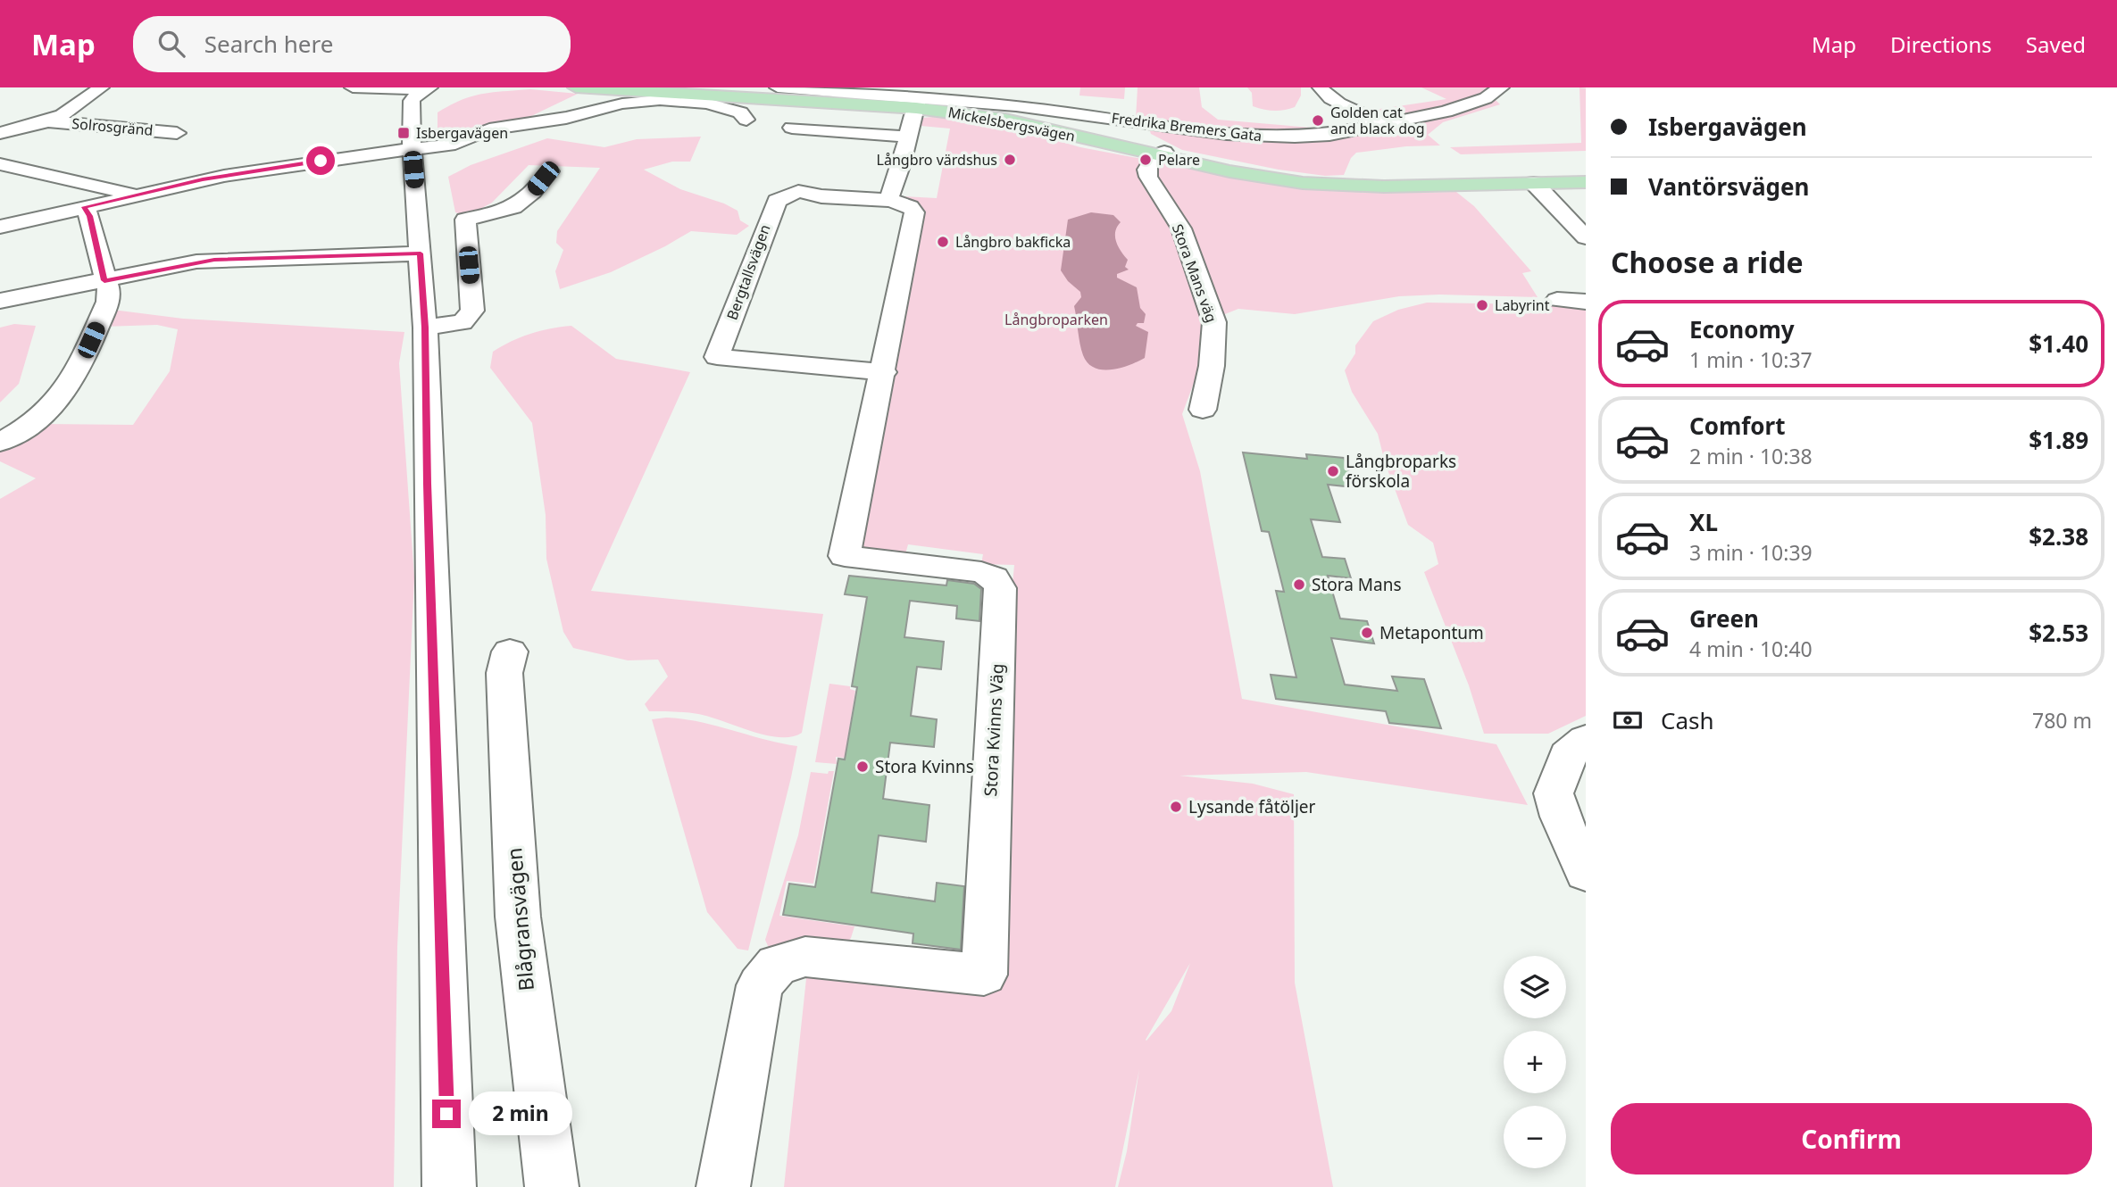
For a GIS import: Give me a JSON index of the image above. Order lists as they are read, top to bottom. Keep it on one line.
{"streets":{"main road":["Mickelsbergsvägen"],"street":["Solrosgränd","Fredrika Bremers Gata","Bergtallsvägen","Stora Mans väg","Stora Kvinns Väg","Blågransvägen"]},"crossings":[["Mickelsbergsvägen","Fredrika Bremers Gata"],["Mickelsbergsvägen","Stora Mans väg"],["Bergtallsvägen","Stora Kvinns Väg"]],"parks":["Långbroparken"],"places":{"other":["Golden cat and black dog","Långbro värdshus","Pelare","Långbro bakficka","Labyrint","Långbroparks förskola","Stora Mans","Metapontum","Stora Kvinns","Lysande fåtöljer"],"transit":["Isbergavägen"]},"page":{"header":"Map","search":"Search here","nav":["Map","Directions","Saved"],"banner":["Isbergavägen","Vantörsvägen"],"heading":"Choose a ride","list":[{"name":"Economy","note":"1 min · 10:37","value":"$1.40"},{"name":"Comfort","note":"2 min · 10:38","value":"$1.89"},{"name":"XL","note":"3 min · 10:39","value":"$2.38"},{"name":"Green","note":"4 min · 10:40","value":"$2.53"}],"pay":["Cash","780 m"],"map_buttons":["+","−"],"buttons":"Confirm","bubble":"2 min"}}
